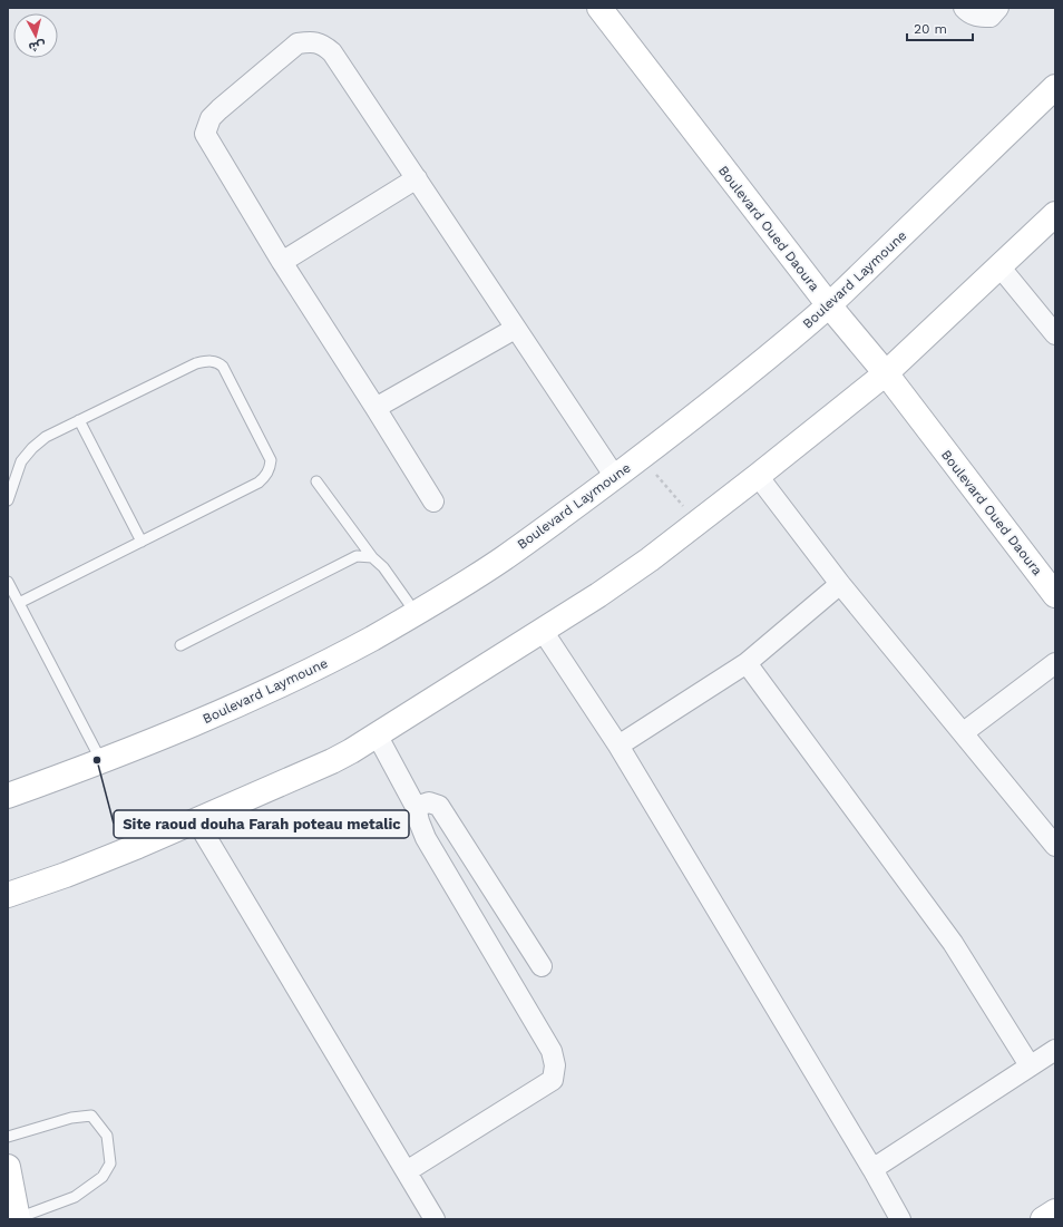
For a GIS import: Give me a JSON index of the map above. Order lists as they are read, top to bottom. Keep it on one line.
{"streets":{"main road":["Boulevard Oued Daoura","Boulevard Laymoune"]},"crossings":[["Boulevard Oued Daoura","Boulevard Laymoune"]],"places":["Site raoud douha Farah poteau metalic"],"scale_bar":"20 m","north":"bottom"}
